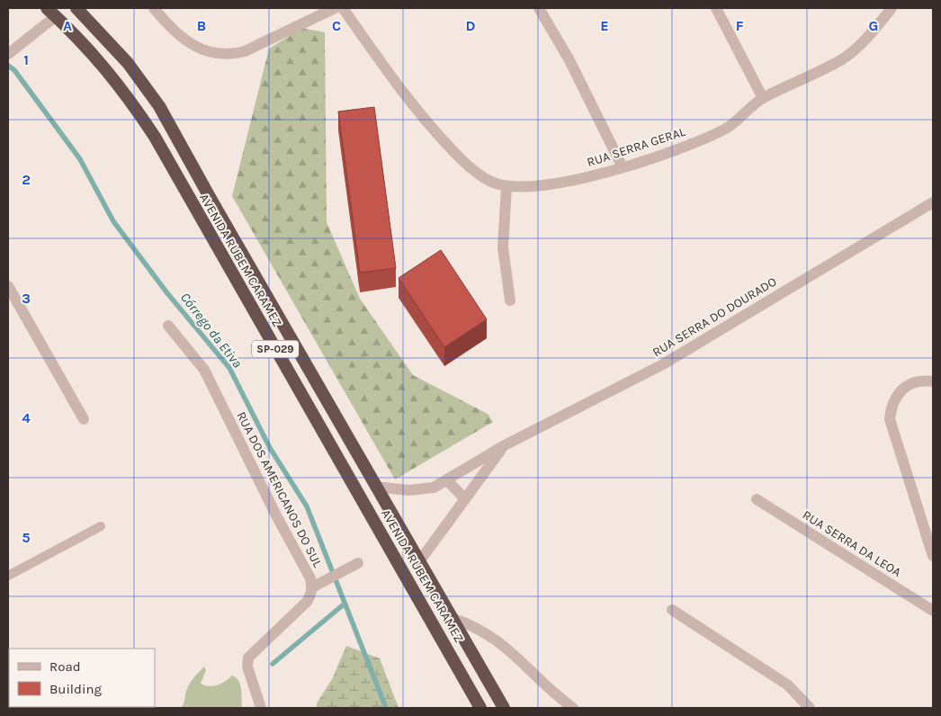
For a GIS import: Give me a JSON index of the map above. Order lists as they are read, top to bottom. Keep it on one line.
{"streets":{"highway":["AVENIDA RUBEM CARAMEZ","SP-029"],"street":["RUA SERRA GERAL","RUA SERRA DO DOURADO","RUA DOS AMERICANOS DO SUL","RUA SERRA DA LEOA"]},"crossings":[["AVENIDA RUBEM CARAMEZ","RUA SERRA DO DOURADO"]],"water":["Córrego da Etiva"],"legend":["Road","Building"],"grid":{"columns":["A","B","C","D","E","F","G"],"rows":["1","2","3","4","5"]}}
